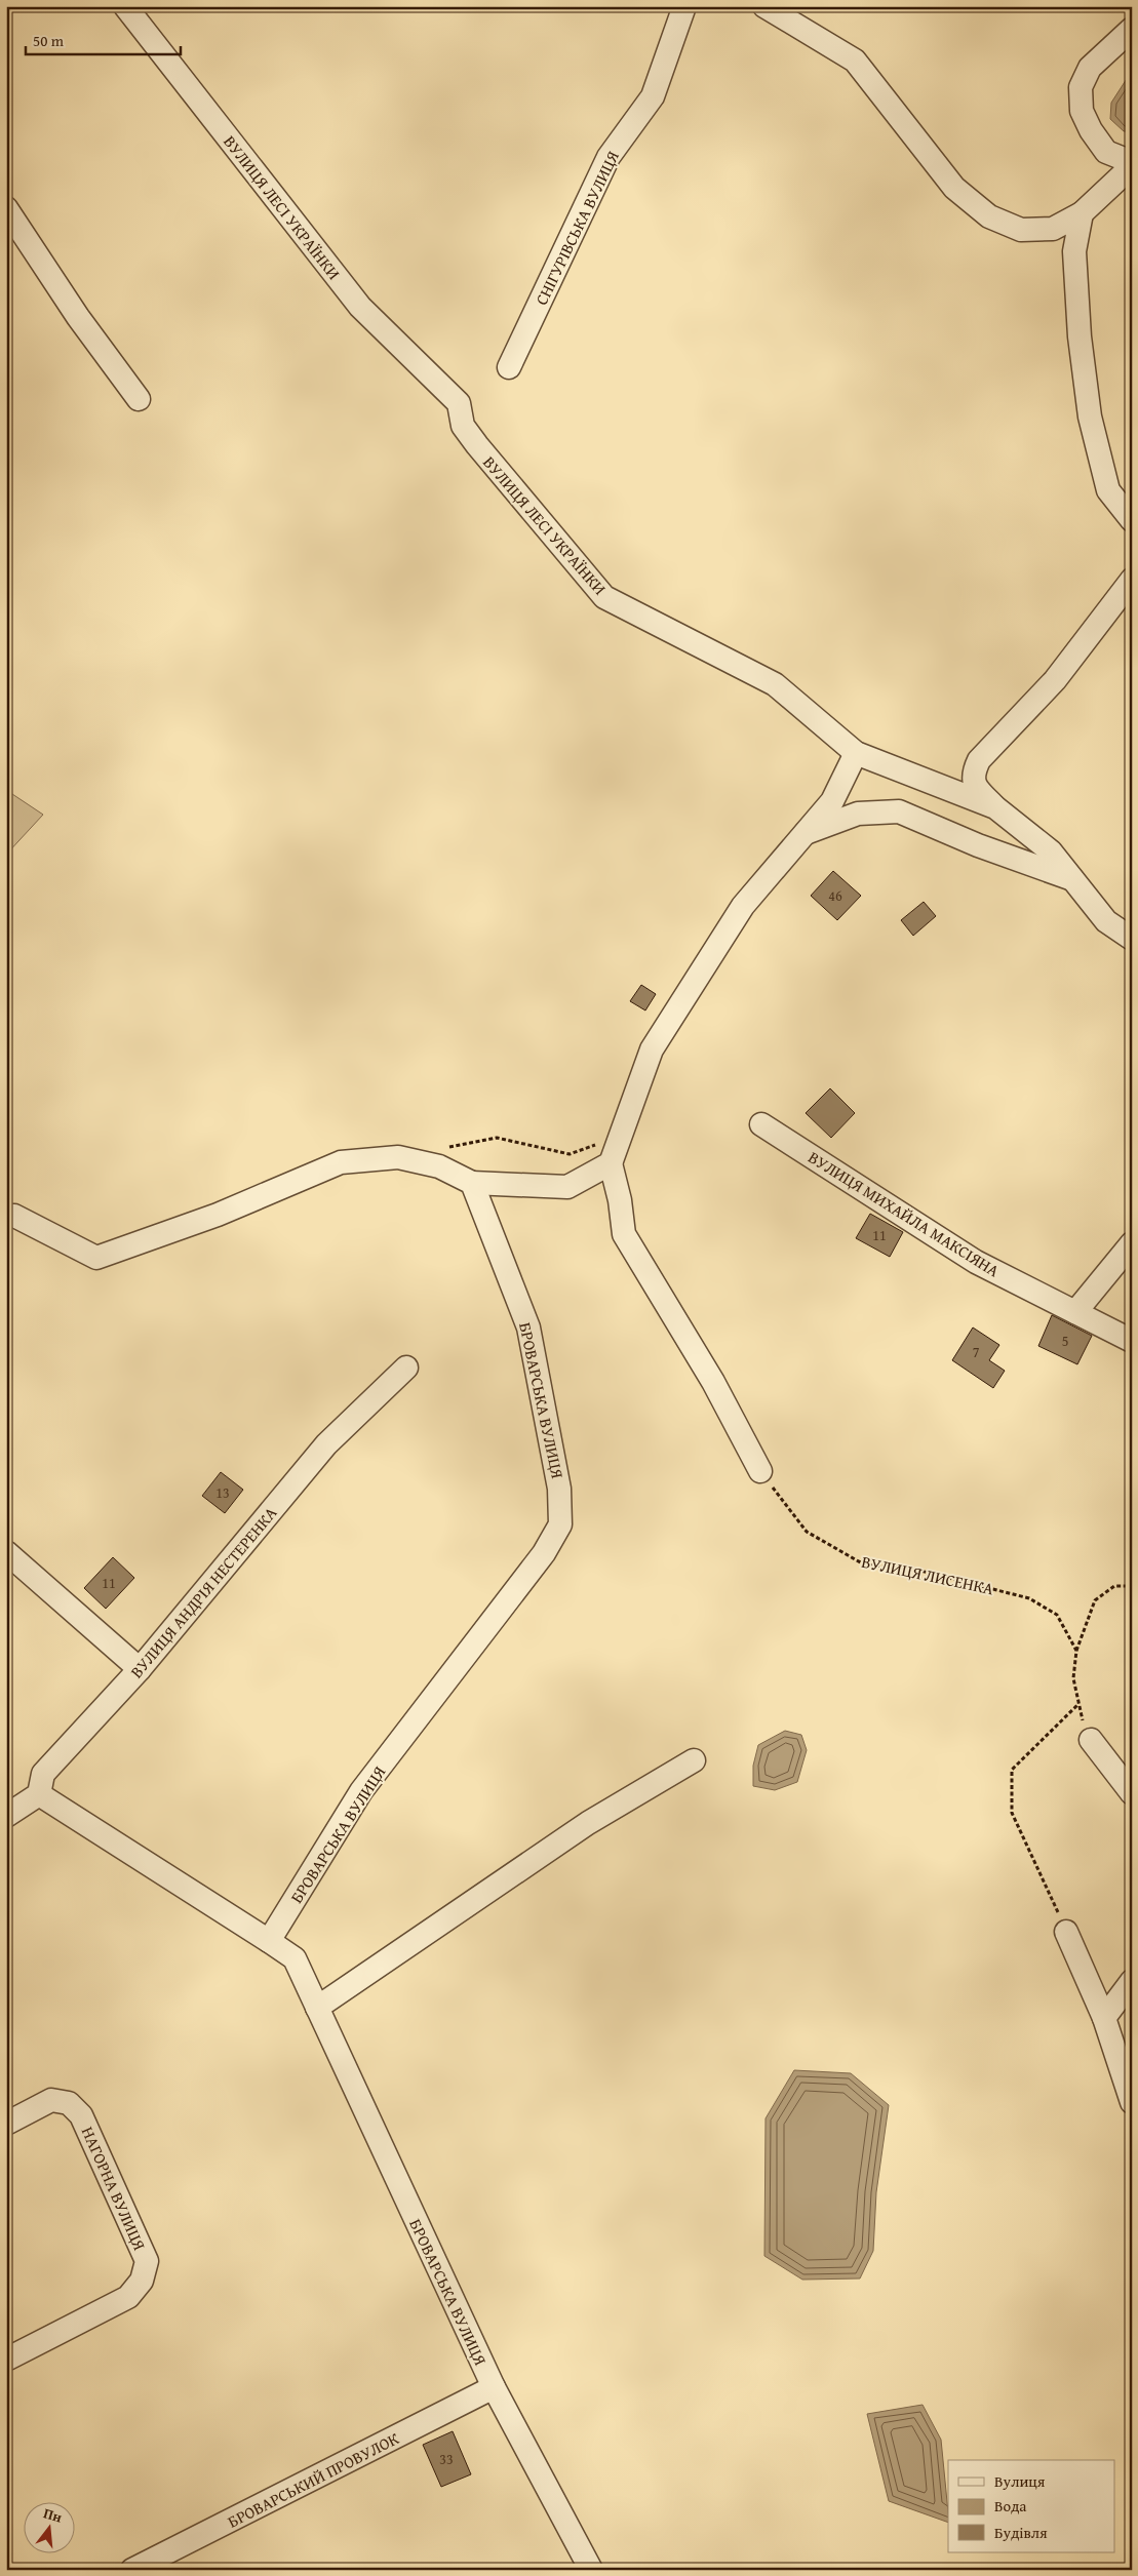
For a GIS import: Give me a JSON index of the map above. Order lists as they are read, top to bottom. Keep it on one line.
{"streets":{"street":["ВУЛИЦЯ ЛЕСІ УКРАЇНКИ","СНІГУРІВСЬКА ВУЛИЦЯ","ВУЛИЦЯ МИХАЙЛА МАКСІЯНА","БРОВАРСЬКА ВУЛИЦЯ","ВУЛИЦЯ АНДРІЯ НЕСТЕРЕНКА","НАГОРНА ВУЛИЦЯ","БРОВАРСЬКИЙ ПРОВУЛОК"],"path":["ВУЛИЦЯ ЛИСЕНКА"]},"crossings":[["БРОВАРСЬКА ВУЛИЦЯ","ВУЛИЦЯ АНДРІЯ НЕСТЕРЕНКА"],["БРОВАРСЬКА ВУЛИЦЯ","БРОВАРСЬКИЙ ПРОВУЛОК"]],"house_numbers":["46","11","5","7","13","11","33"],"legend":["Вулиця","Вода","Будівля"],"scale_bar":"50 m","north":"top"}
